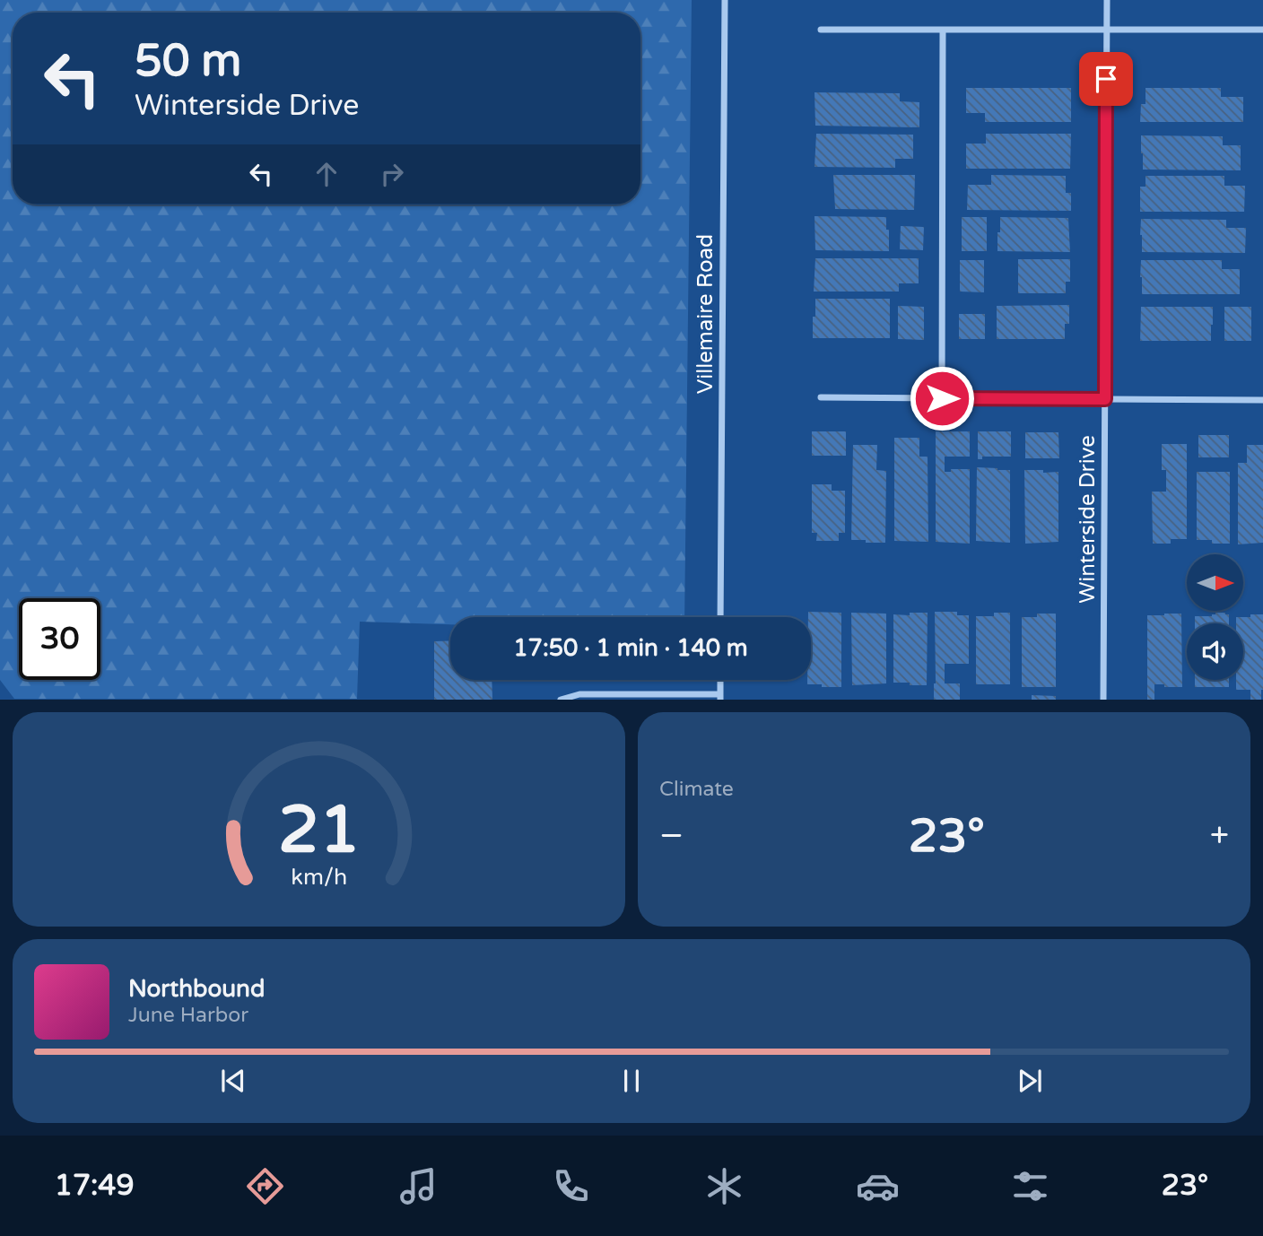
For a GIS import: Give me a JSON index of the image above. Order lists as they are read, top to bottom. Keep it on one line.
{"streets":{"street":["Villemaire Road","Winterside Drive"]},"north":"right","page":{"turn":["50 m","Winterside Drive"],"limit":"30","trip":"17:50 · 1 min · 140 m","tile":"Climate","heat":["−","23°","+"],"song":["Northbound","June Harbor"],"tabs":["17:49","23°"],"gauge":["21","km/h"]}}
